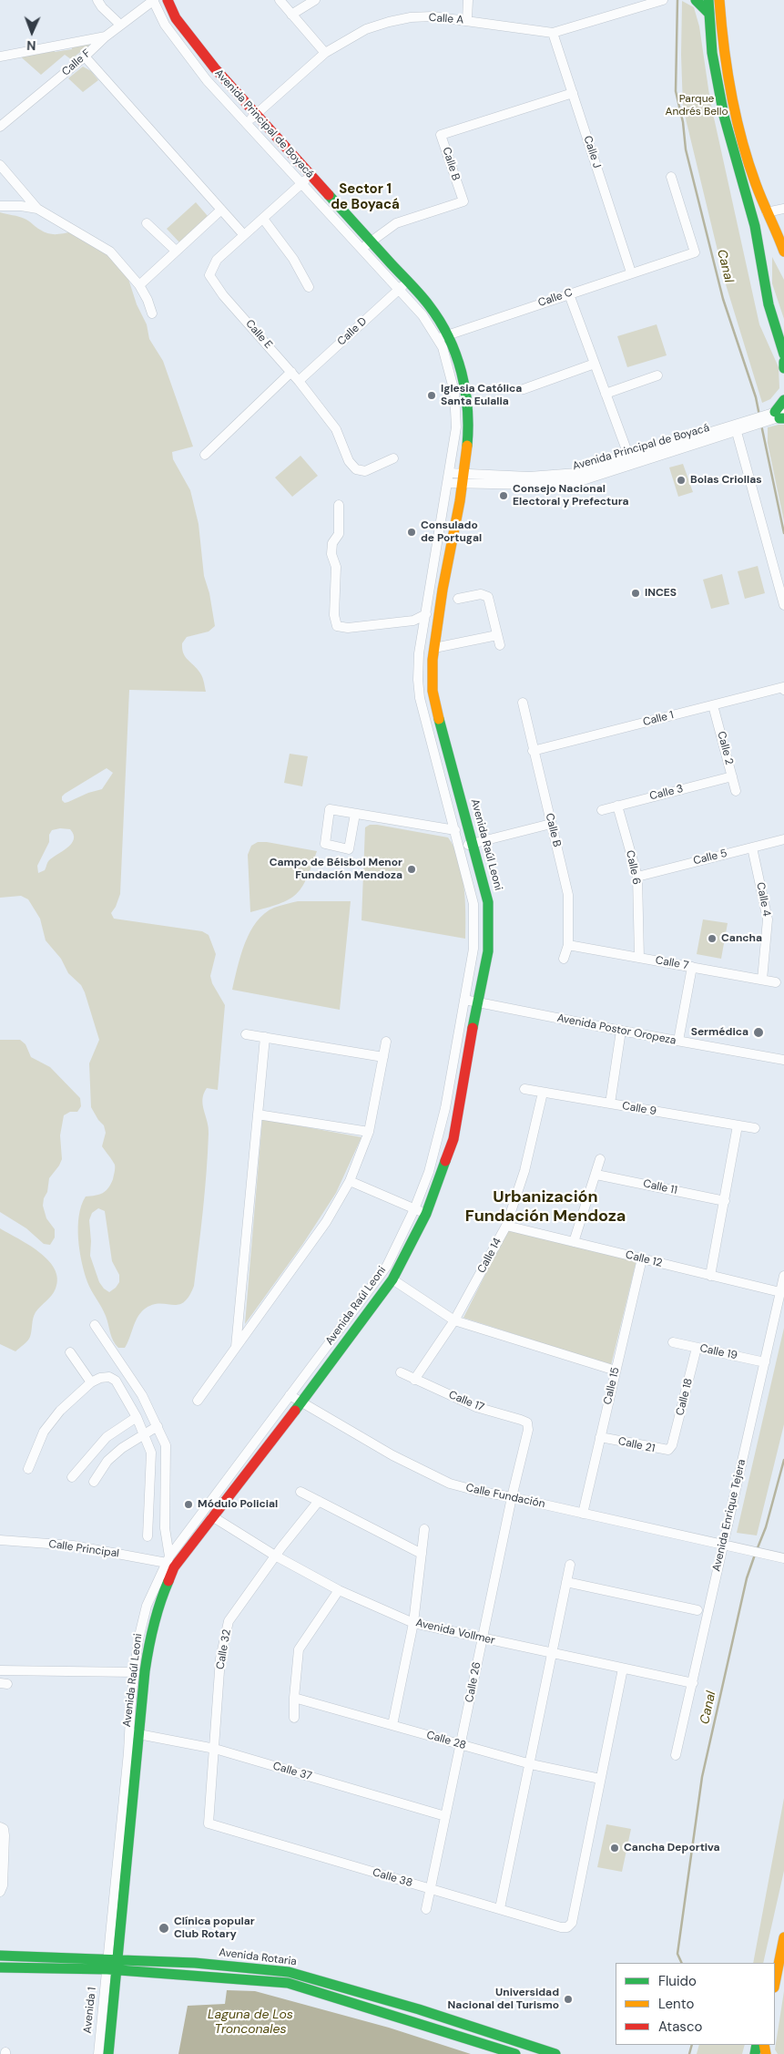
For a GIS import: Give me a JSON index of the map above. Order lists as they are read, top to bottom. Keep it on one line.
{"streets":{"street":["Calle A","Calle F","Avenida Principal de Boyacá","Calle J","Calle B","Calle C","Calle D","Calle E","Calle 1","Calle 2","Calle 3","Avenida Raúl Leoni","Calle 5","Calle 6","Calle 4","Calle 7","Avenida Postor Oropeza","Calle 9","Calle 11","Calle 14","Calle 12","Calle 19","Calle 15","Calle 18","Calle 17","Calle 21","Calle Fundación","Avenida Enrique Tejera","Calle Principal","Avenida Vollmer","Calle 32","Calle 26","Calle 28","Calle 37","Calle 38","Avenida Rotaria","Avenida 1"]},"crossings":[["Calle A","Avenida Principal de Boyacá"],["Calle A","Calle J"],["Calle F","Avenida Principal de Boyacá"],["Avenida Principal de Boyacá","Calle B"],["Avenida Principal de Boyacá","Calle C"],["Avenida Principal de Boyacá","Calle D"],["Avenida Principal de Boyacá","Calle E"],["Avenida Principal de Boyacá","Avenida Raúl Leoni"],["Calle J","Calle B"],["Calle J","Calle C"],["Calle B","Calle 1"],["Calle B","Calle 7"],["Calle D","Calle E"],["Calle 1","Calle 2"],["Calle 2","Calle 3"],["Calle 3","Calle 6"],["Avenida Raúl Leoni","Avenida Postor Oropeza"],["Avenida Raúl Leoni","Calle Fundación"],["Avenida Raúl Leoni","Calle Principal"],["Avenida Raúl Leoni","Avenida Vollmer"],["Avenida Raúl Leoni","Calle 37"],["Avenida Raúl Leoni","Avenida Rotaria"],["Avenida Raúl Leoni","Avenida 1"],["Calle 5","Calle 6"],["Calle 5","Calle 4"],["Calle 6","Calle 7"],["Calle 4","Calle 7"],["Calle 9","Calle 14"],["Calle 14","Calle 12"],["Calle 14","Calle 17"],["Calle 12","Calle 15"],["Calle 12","Avenida Enrique Tejera"],["Calle 19","Calle 18"],["Calle 19","Avenida Enrique Tejera"],["Calle 15","Calle 21"],["Calle 15","Calle Fundación"],["Calle 18","Calle 21"],["Calle 17","Calle 26"],["Calle Fundación","Avenida Enrique Tejera"],["Calle Fundación","Calle 26"],["Avenida Enrique Tejera","Avenida Vollmer"],["Avenida Vollmer","Calle 32"],["Avenida Vollmer","Calle 26"],["Calle 32","Calle 37"],["Calle 32","Calle 38"],["Calle 26","Calle 28"],["Calle 26","Calle 37"],["Calle 26","Calle 38"],["Calle 28","Calle 38"],["Avenida Rotaria","Avenida 1"]],"districts":["Sector 1 de Boyacá","Urbanización Fundación Mendoza"],"water":["Canal","Laguna de Los Tronconales"],"parks":["Parque Andrés Bello"],"places":["Iglesia Católica Santa Eulalia","Bolas Criollas","Consejo Nacional Electoral y Prefectura","Consulado de Portugal","INCES","Campo de Béisbol Menor Fundación Mendoza","Cancha","Sermédica","Módulo Policial","Cancha Deportiva","Clínica popular Club Rotary","Universidad Nacional del Turismo"],"legend":["Fluido","Lento","Atasco"],"north":"bottom"}
